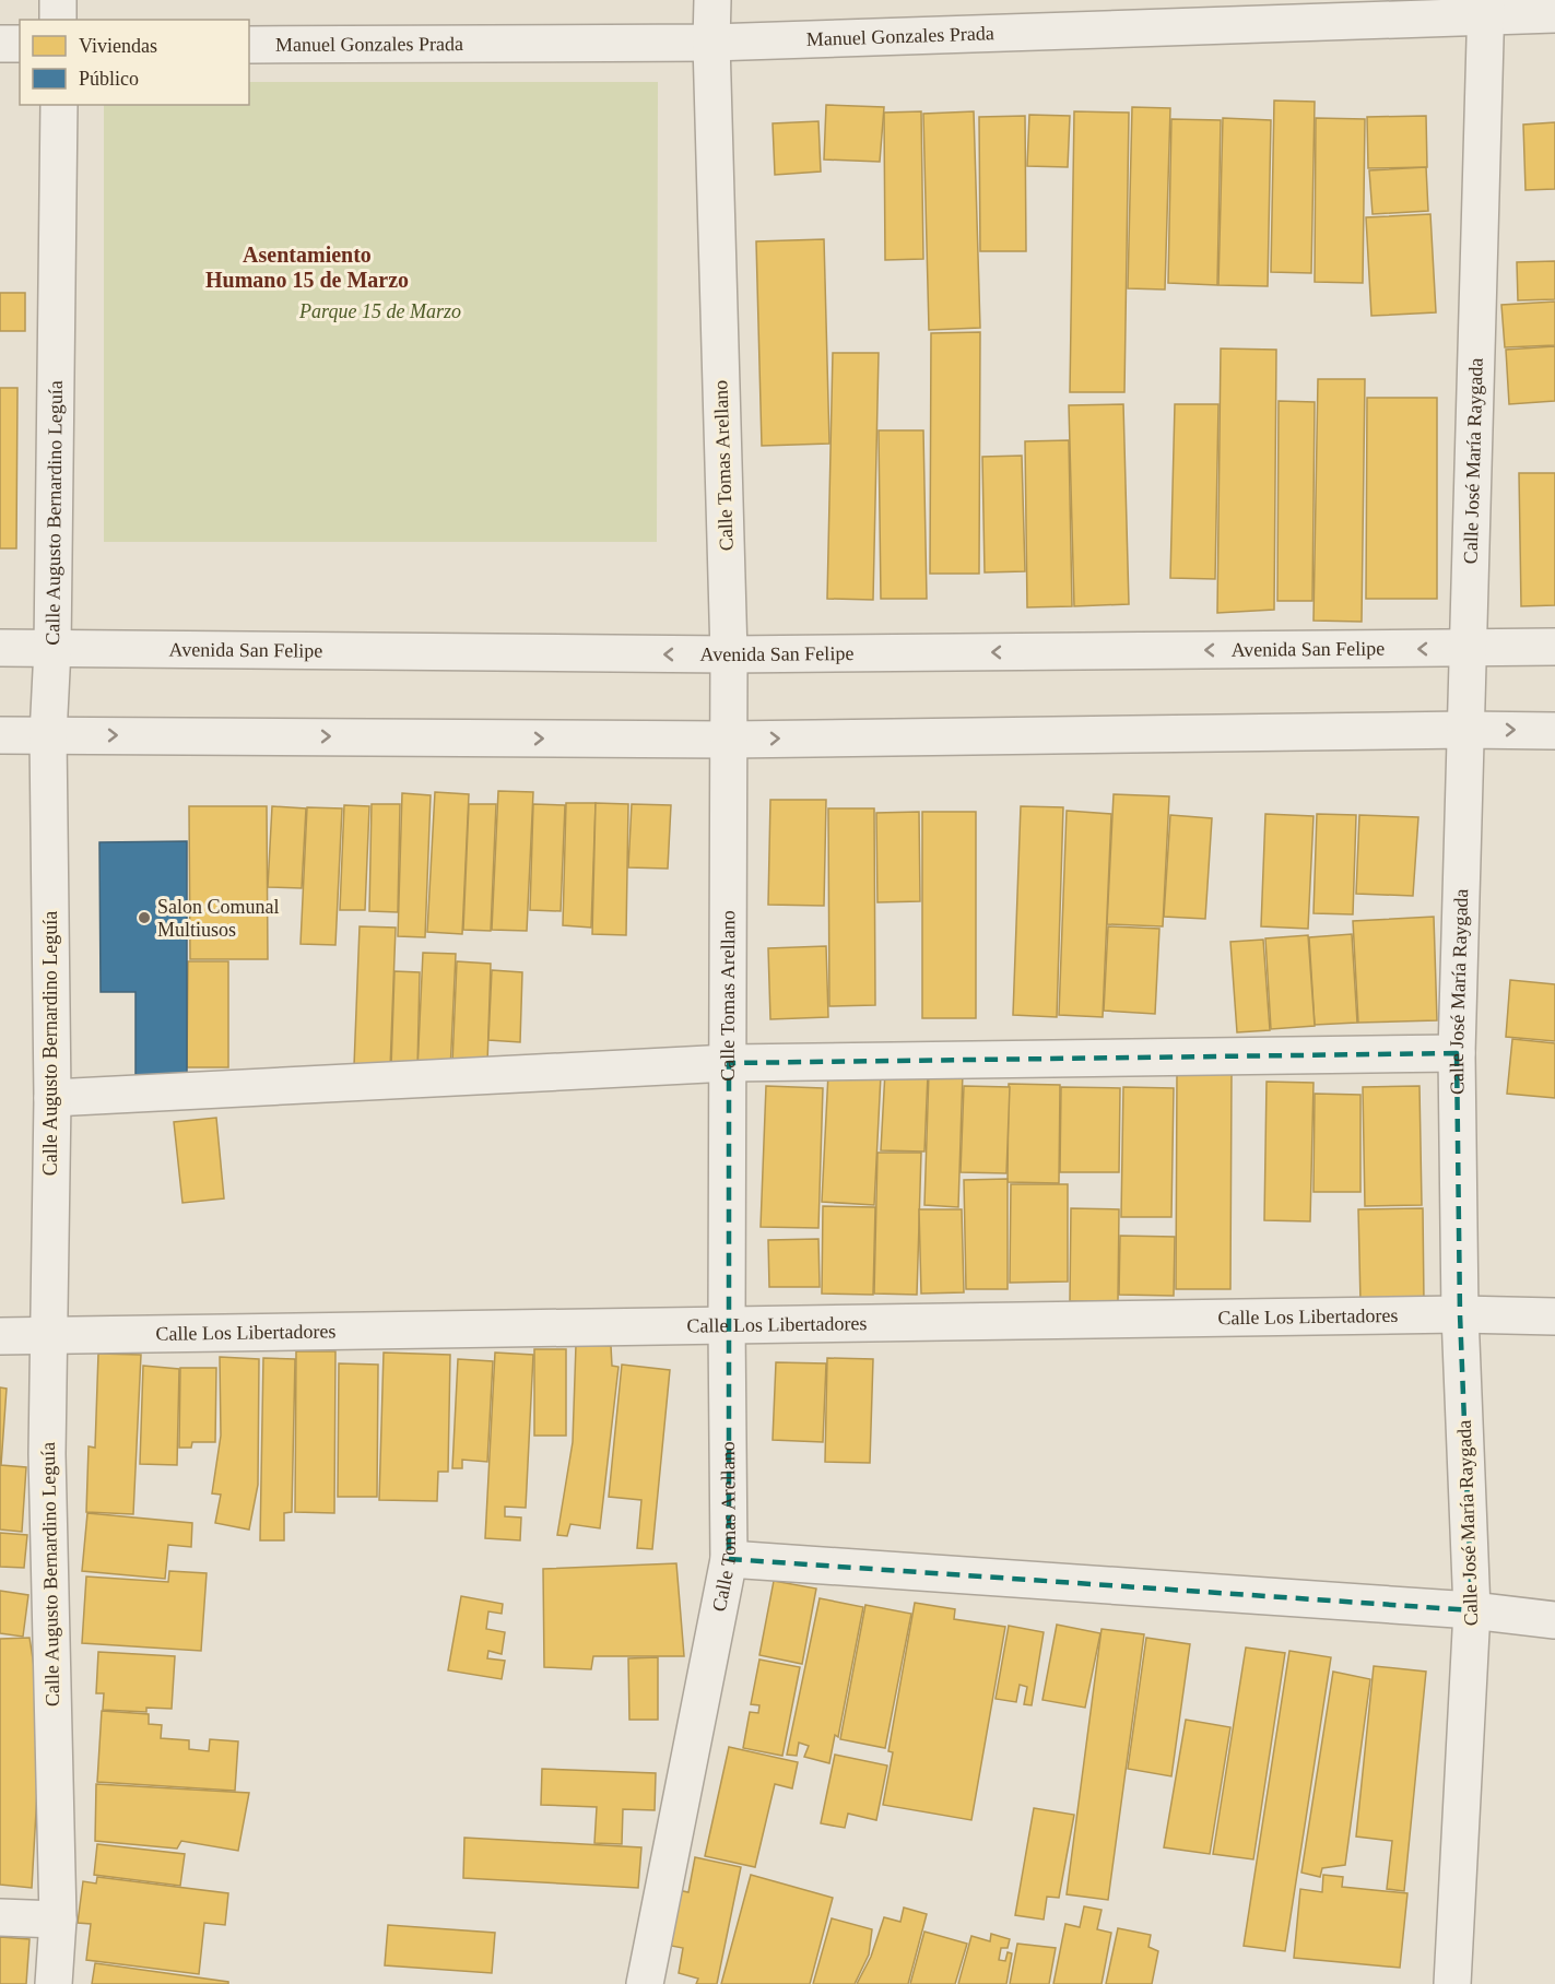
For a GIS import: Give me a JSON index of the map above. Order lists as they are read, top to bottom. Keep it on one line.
{"streets":{"street":["Manuel Gonzales Prada","Calle José María Raygada","Calle Tomas Arellano","Calle Augusto Bernardino Leguía","Avenida San Felipe","Calle Los Libertadores"]},"crossings":[["Manuel Gonzales Prada","Calle José María Raygada"],["Manuel Gonzales Prada","Calle Tomas Arellano"],["Calle José María Raygada","Avenida San Felipe"],["Calle José María Raygada","Calle Los Libertadores"],["Calle Tomas Arellano","Avenida San Felipe"],["Calle Tomas Arellano","Calle Los Libertadores"],["Calle Augusto Bernardino Leguía","Avenida San Felipe"],["Calle Augusto Bernardino Leguía","Calle Los Libertadores"]],"districts":["Asentamiento Humano 15 de Marzo"],"parks":["Parque 15 de Marzo"],"places":["Salon Comunal Multiusos"],"legend":["Viviendas","Público"]}
